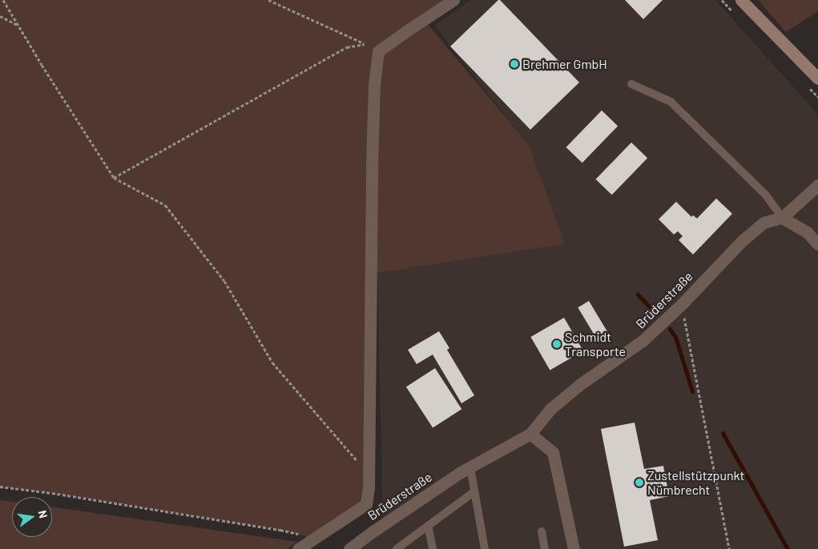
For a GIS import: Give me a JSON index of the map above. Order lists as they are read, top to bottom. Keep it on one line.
{"streets":{"street":["Brüderstraße"]},"places":["Brehmer GmbH","Schmidt Transporte","Zustellstützpunkt Nümbrecht"],"north":"right"}
